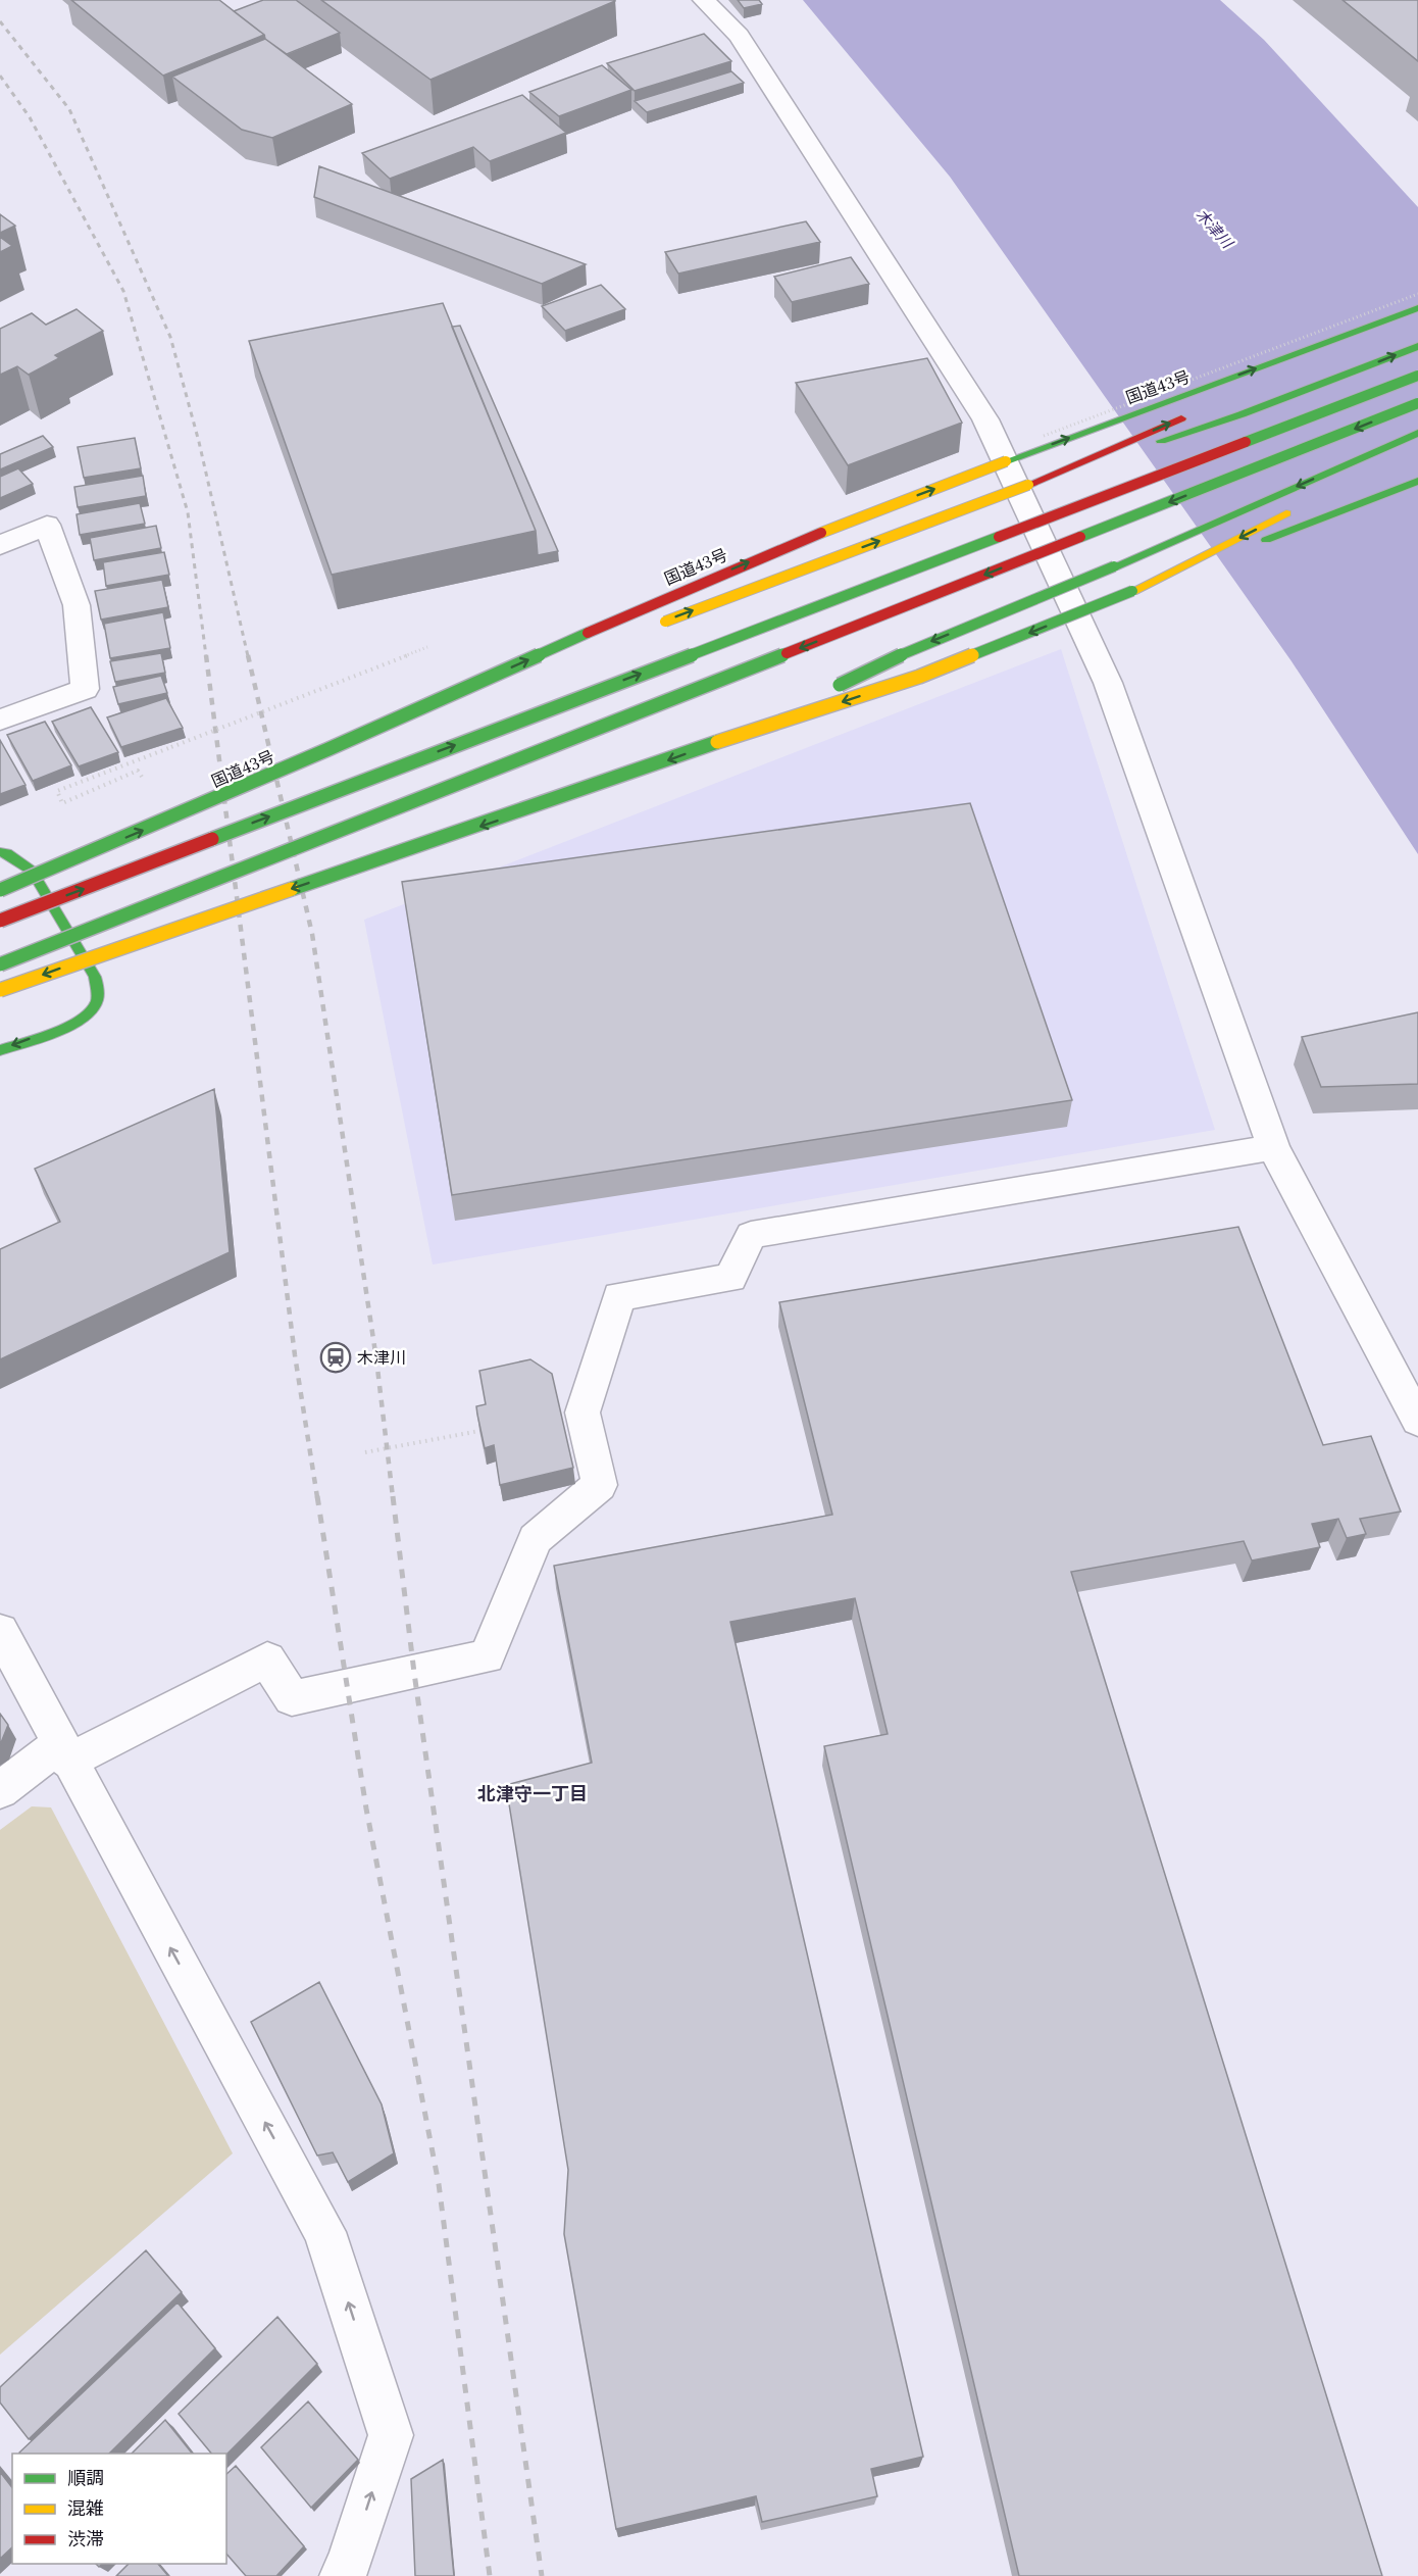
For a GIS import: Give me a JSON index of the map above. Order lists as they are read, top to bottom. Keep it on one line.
{"streets":{"highway":["国道43号"]},"districts":["北津守一丁目"],"water":["木津川"],"places":{"station":["木津川"]},"legend":["順調","混雑","渋滞"]}
